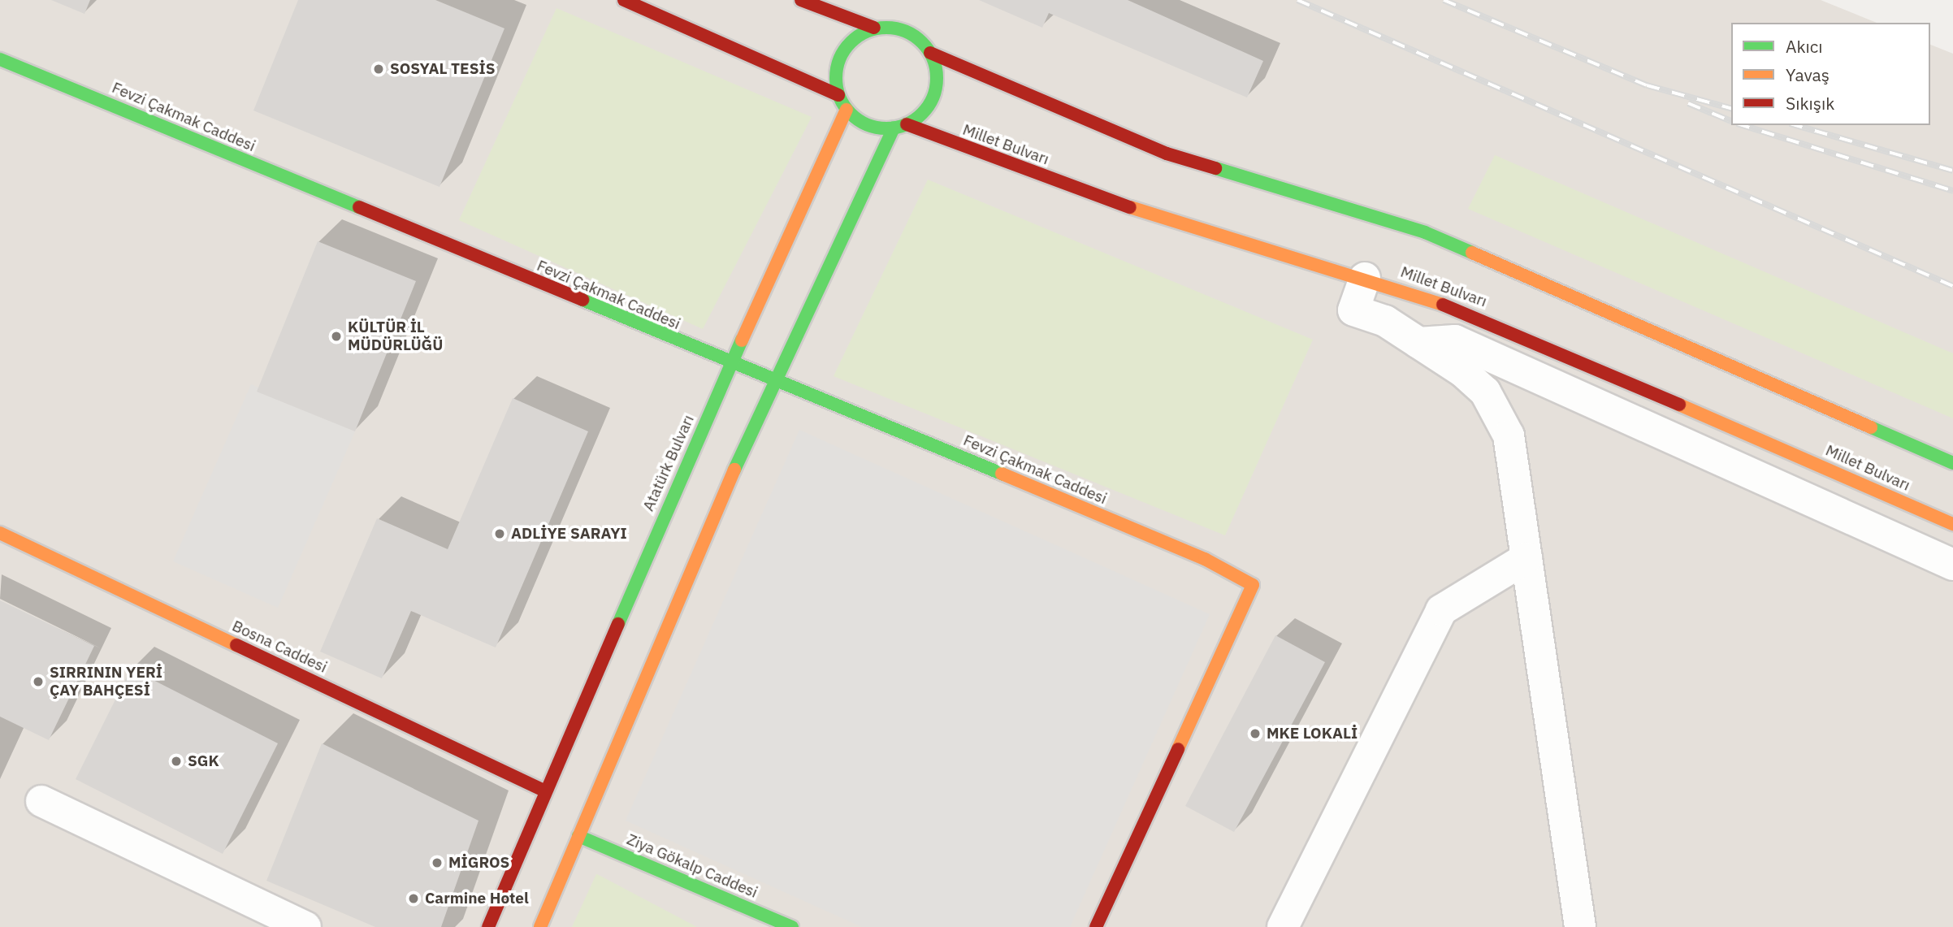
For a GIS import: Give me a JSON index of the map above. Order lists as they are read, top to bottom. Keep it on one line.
{"streets":{"main road":["Fevzi Çakmak Caddesi","Millet Bulvarı","Atatürk Bulvarı","Bosna Caddesi","Ziya Gökalp Caddesi"]},"crossings":[["Fevzi Çakmak Caddesi","Atatürk Bulvarı"],["Millet Bulvarı","Atatürk Bulvarı"],["Atatürk Bulvarı","Bosna Caddesi"]],"places":["SOSYAL TESİS","KÜLTÜR İL MÜDÜRLÜĞÜ","ADLİYE SARAYI","SIRRININ YERİ ÇAY BAHÇESİ","MKE LOKALİ","SGK","MİGROS","Carmine Hotel"],"legend":["Akıcı","Yavaş","Sıkışık"]}
